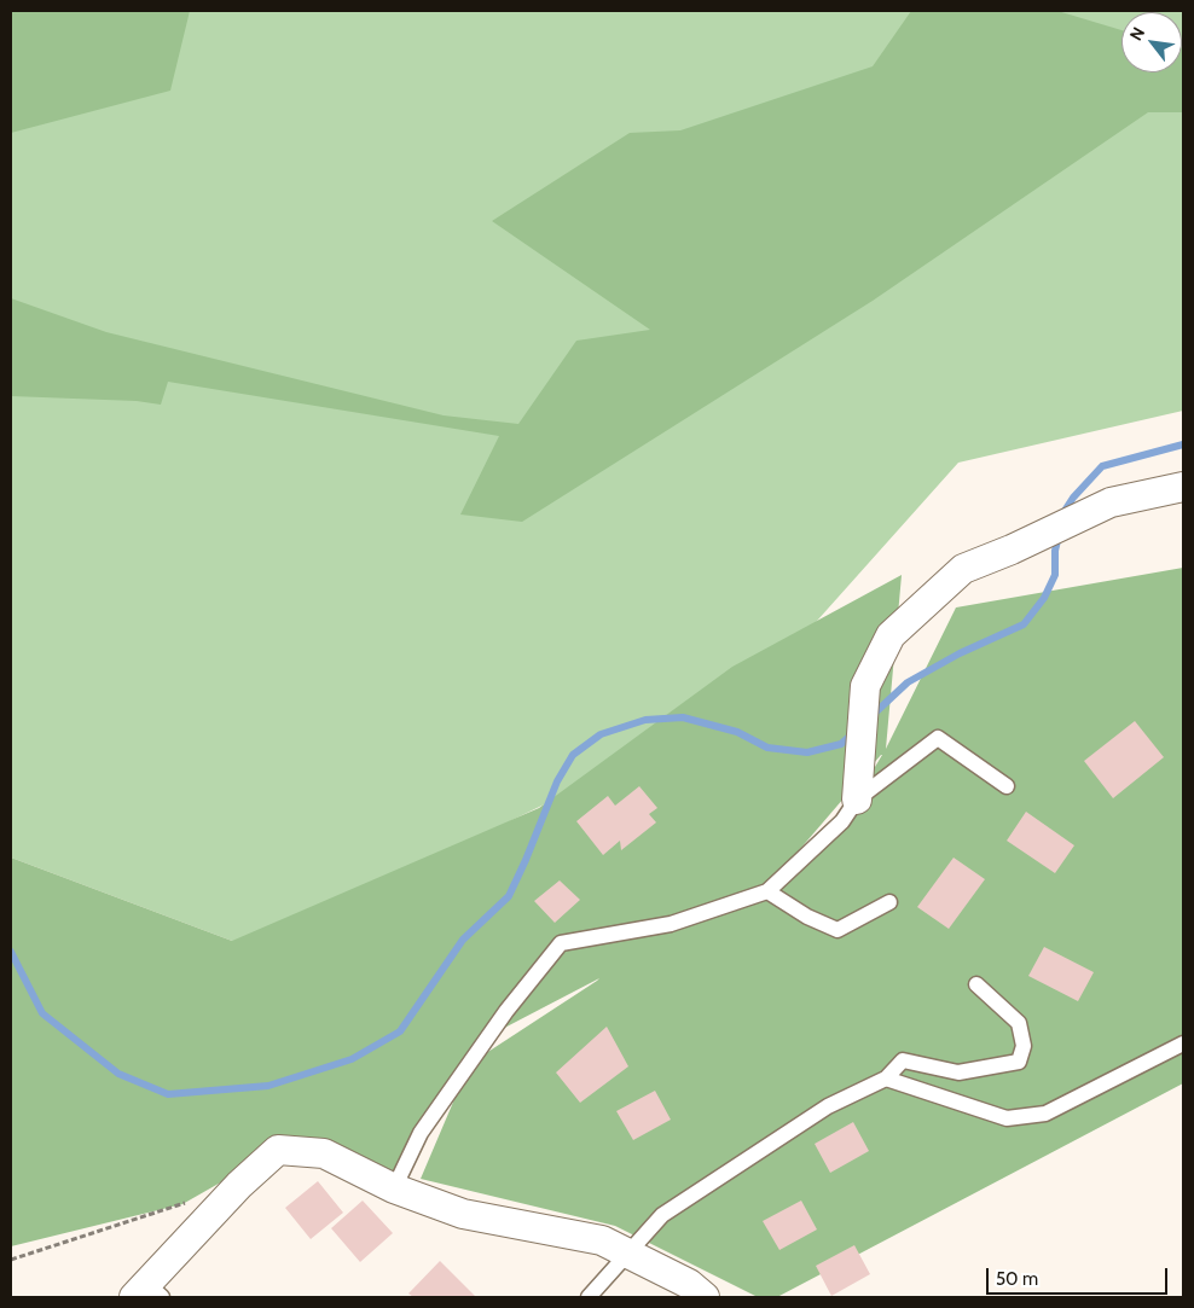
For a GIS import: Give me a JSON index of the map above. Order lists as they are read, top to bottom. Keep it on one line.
{"scale_bar":"50 m","north":"top left"}
